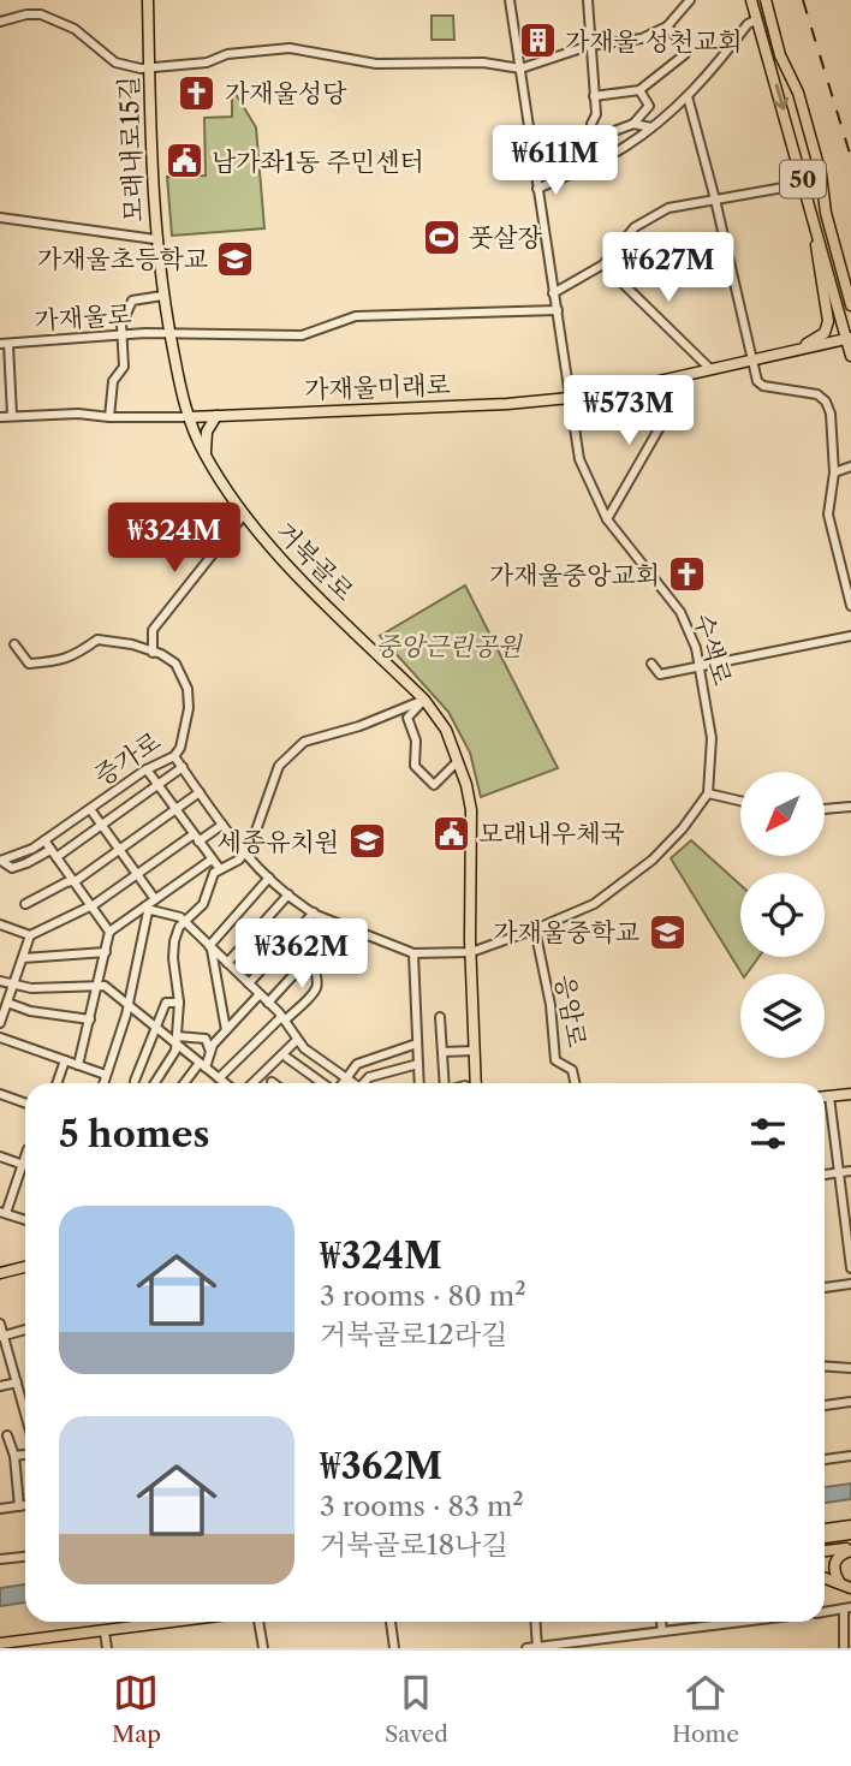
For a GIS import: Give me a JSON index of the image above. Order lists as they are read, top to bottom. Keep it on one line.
{"streets":{"main road":["모래내로15길","50","가재울미래로","거북골로"],"street":["가재울로","수색로","증가로","응암로"]},"crossings":[["모래내로15길","가재울로"],["모래내로15길","가재울미래로"],["모래내로15길","거북골로"],["50","가재울미래로"],["가재울미래로","거북골로"],["가재울미래로","수색로"]],"parks":["중앙근린공원"],"places":{"building":["가재울 성천교회"],"church":["가재울성당","가재울중앙교회"],"public building":["남가좌1동 주민센터","모래내우체국"],"sports":["풋살장"],"school or university":["가재울초등학교","세종유치원","가재울중학교"]},"north":"bottom left","page":{"price":["₩611M","₩627M","₩573M","₩324M","₩362M"],"heading":"5 homes","list":[{"name":"₩324M","note":"3 rooms · 80 m² · 거북골로12라길"},{"name":"₩362M","note":"3 rooms · 83 m² · 거북골로18나길"}],"tabs":["Map","Saved","Home"]}}
